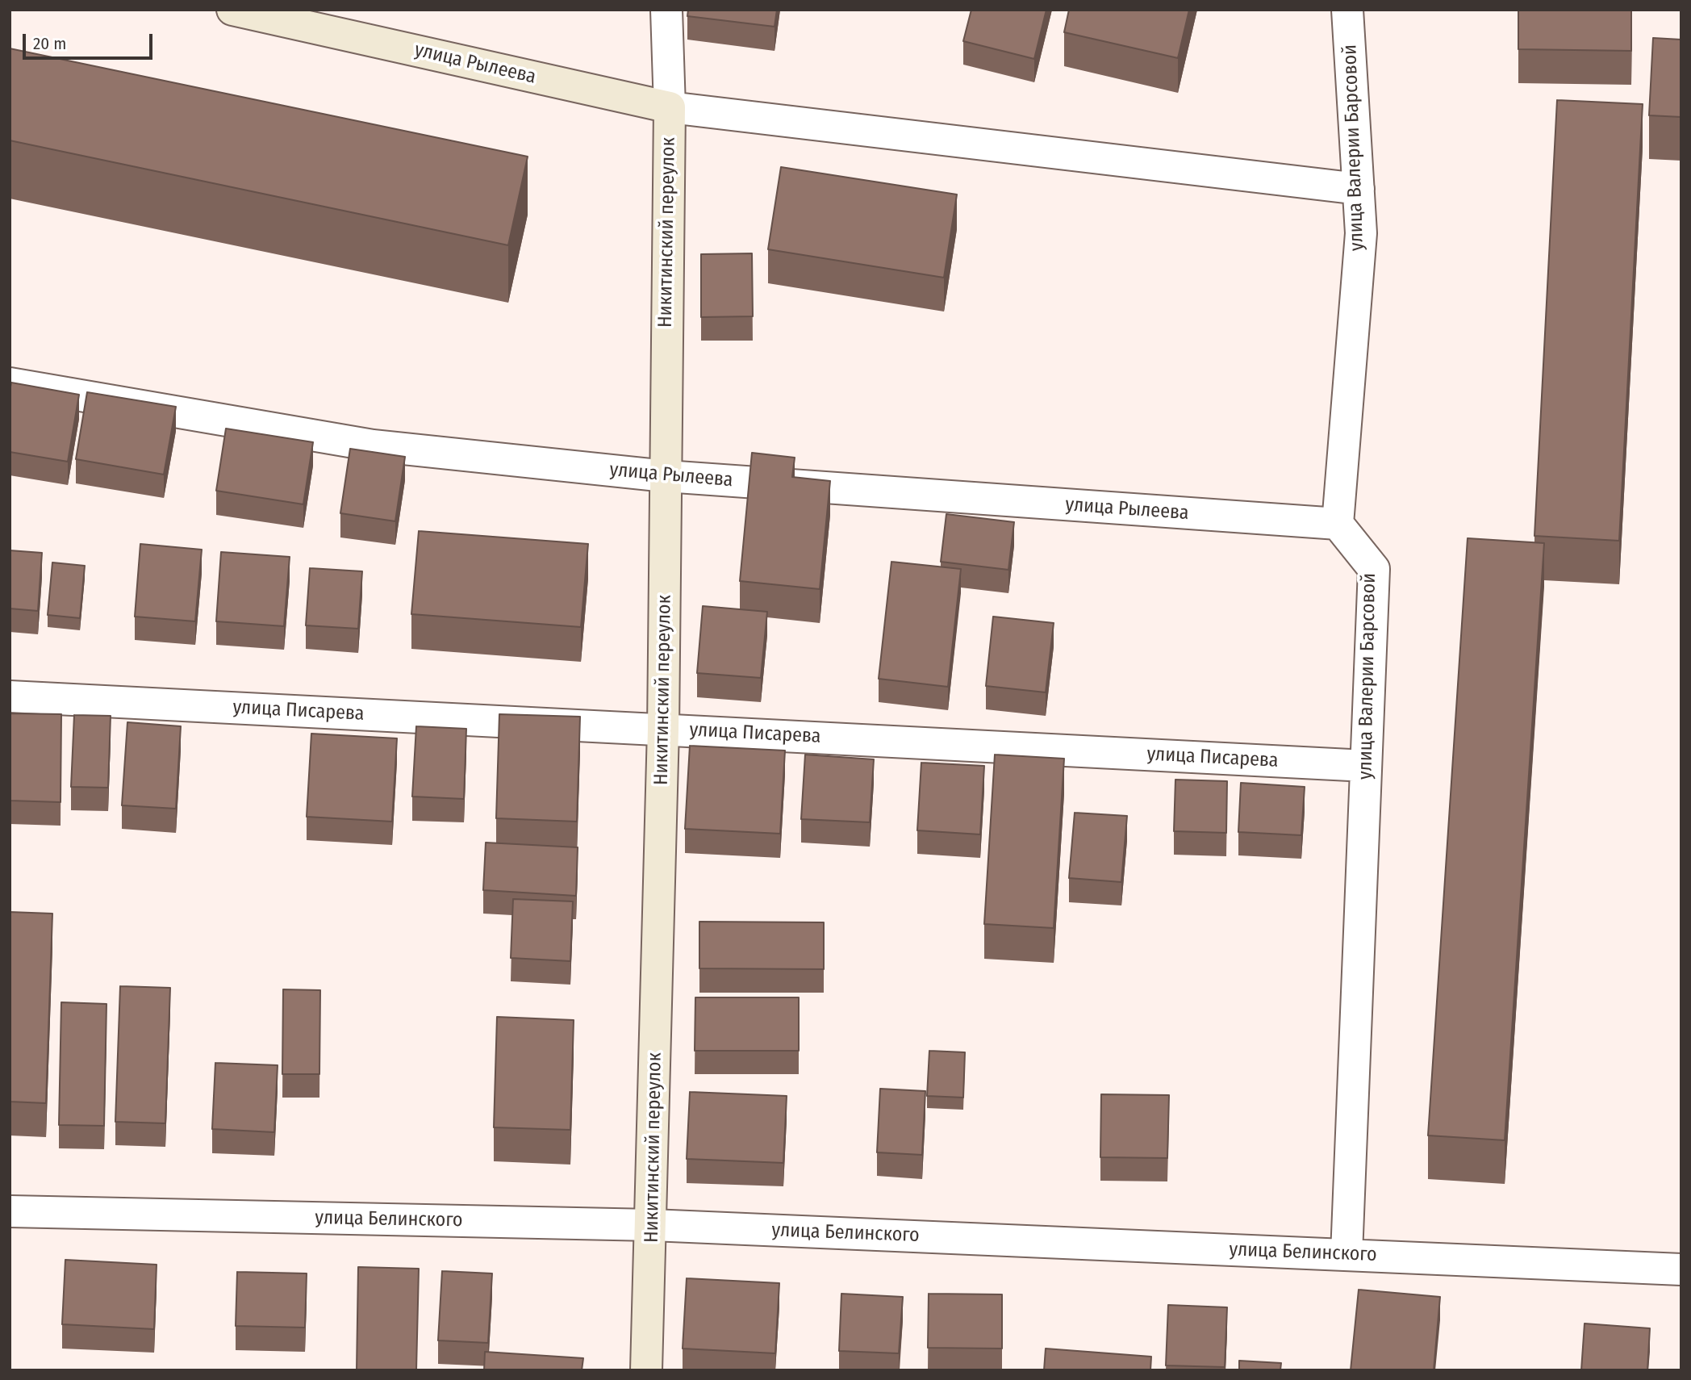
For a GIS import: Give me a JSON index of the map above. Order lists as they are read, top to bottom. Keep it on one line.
{"streets":{"street":["улица Рылеева","улица Валерии Барсовой","Никитинский переулок","улица Писарева","улица Белинского"]},"crossings":[["улица Рылеева","улица Валерии Барсовой"],["улица Рылеева","Никитинский переулок"],["улица Валерии Барсовой","улица Писарева"],["улица Валерии Барсовой","улица Белинского"],["Никитинский переулок","улица Писарева"],["Никитинский переулок","улица Белинского"]],"scale_bar":"20 m"}
